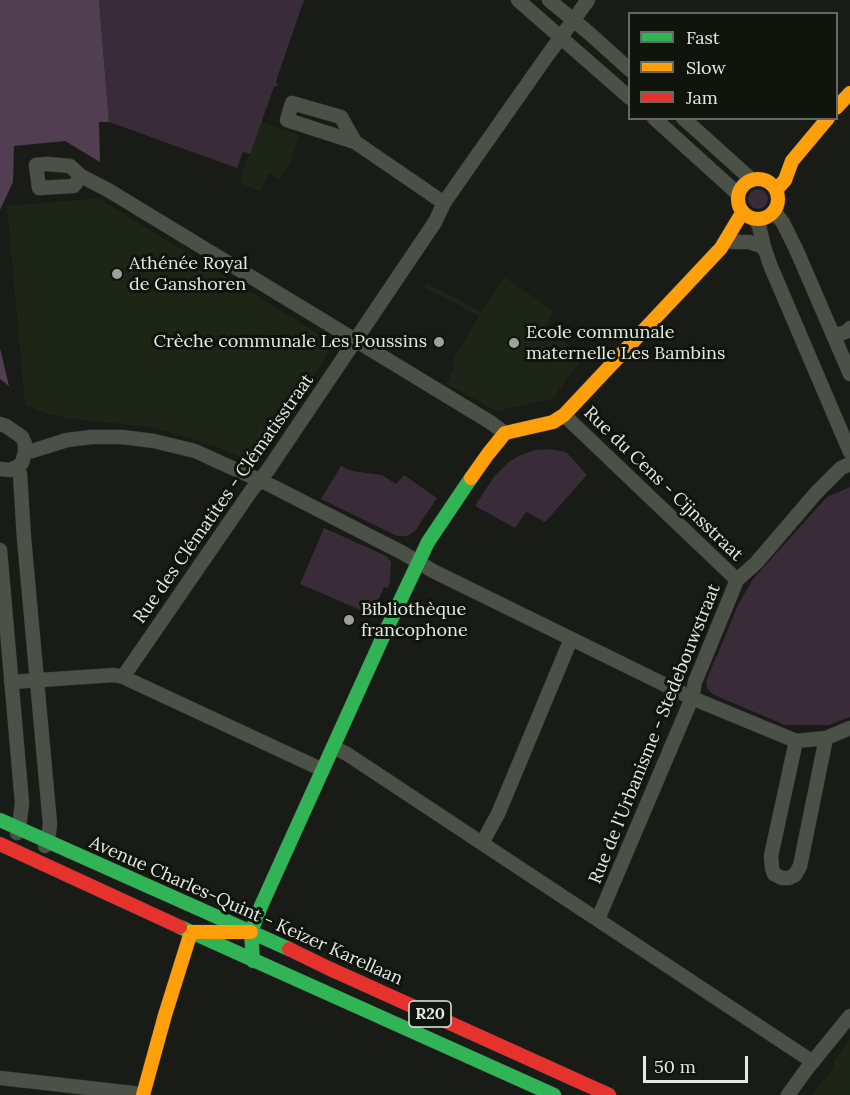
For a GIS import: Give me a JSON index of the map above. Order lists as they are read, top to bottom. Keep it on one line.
{"streets":{"street":["Rue du Cens - Cijnsstraat","Rue des Clématites - Clématisstraat","Rue de l'Urbanisme - Stedebouwstraat","Avenue Charles-Quint - Keizer Karellaan","R20"]},"crossings":[["Rue du Cens - Cijnsstraat","Rue de l'Urbanisme - Stedebouwstraat"]],"places":["Athénée Royal de Ganshoren","Crèche communale Les Poussins","Ecole communale maternelle Les Bambins","Bibliothèque francophone"],"legend":["Fast","Slow","Jam"],"scale_bar":"50 m"}
